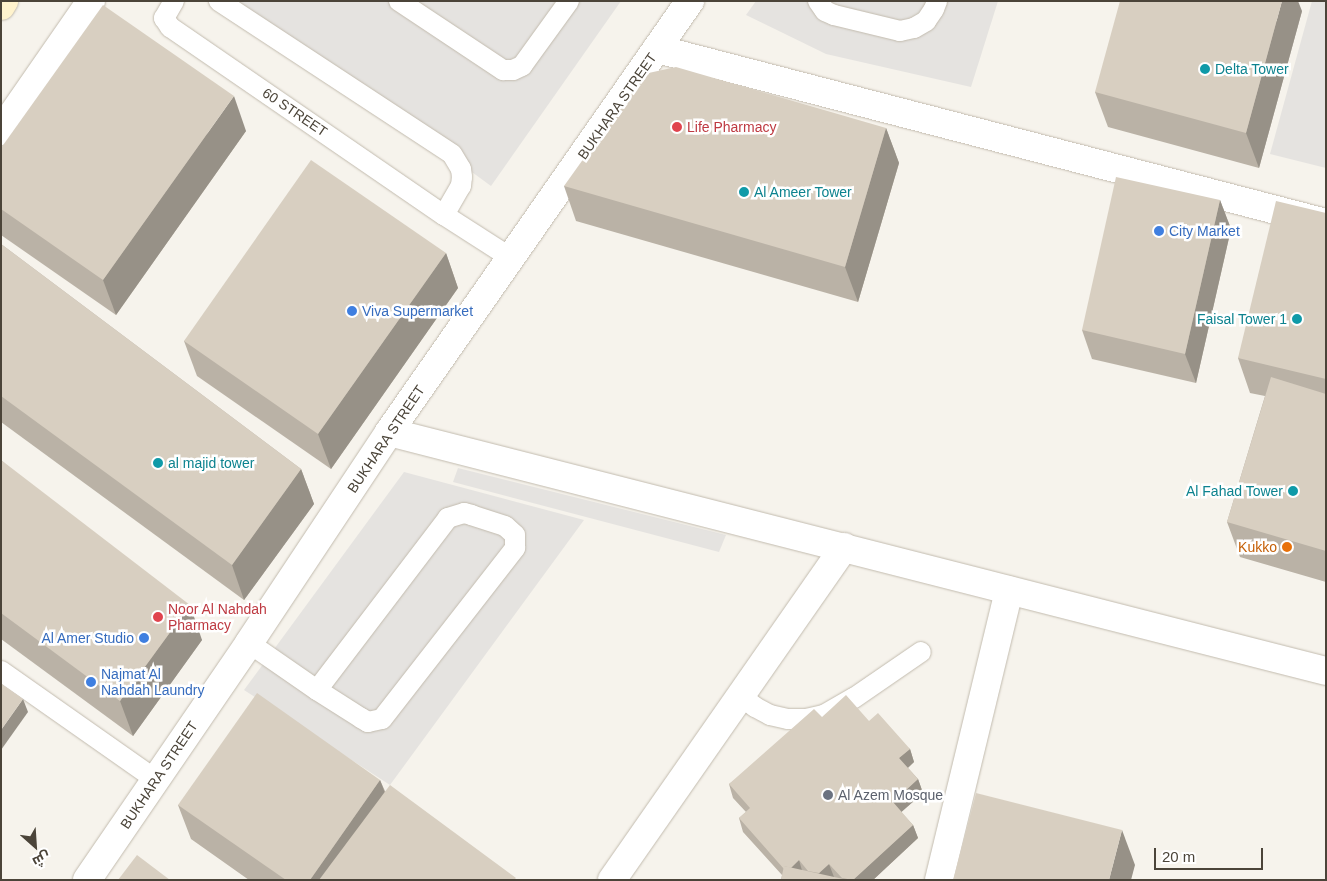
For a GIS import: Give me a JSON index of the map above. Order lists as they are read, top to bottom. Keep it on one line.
{"streets":{"street":["BUKHARA STREET"],"lane":["60 STREET"]},"crossings":[["BUKHARA STREET","60 STREET"]],"places":["Delta Tower","Life Pharmacy","Al Ameer Tower","City Market","Viva Supermarket","Faisal Tower 1","al majid tower","Al Fahad Tower","Kukko","Noor Al Nahdah Pharmacy","Al Amer Studio","Najmat Al Nahdah Laundry","Al Azem Mosque"],"scale_bar":"20 m","north":"bottom right"}
